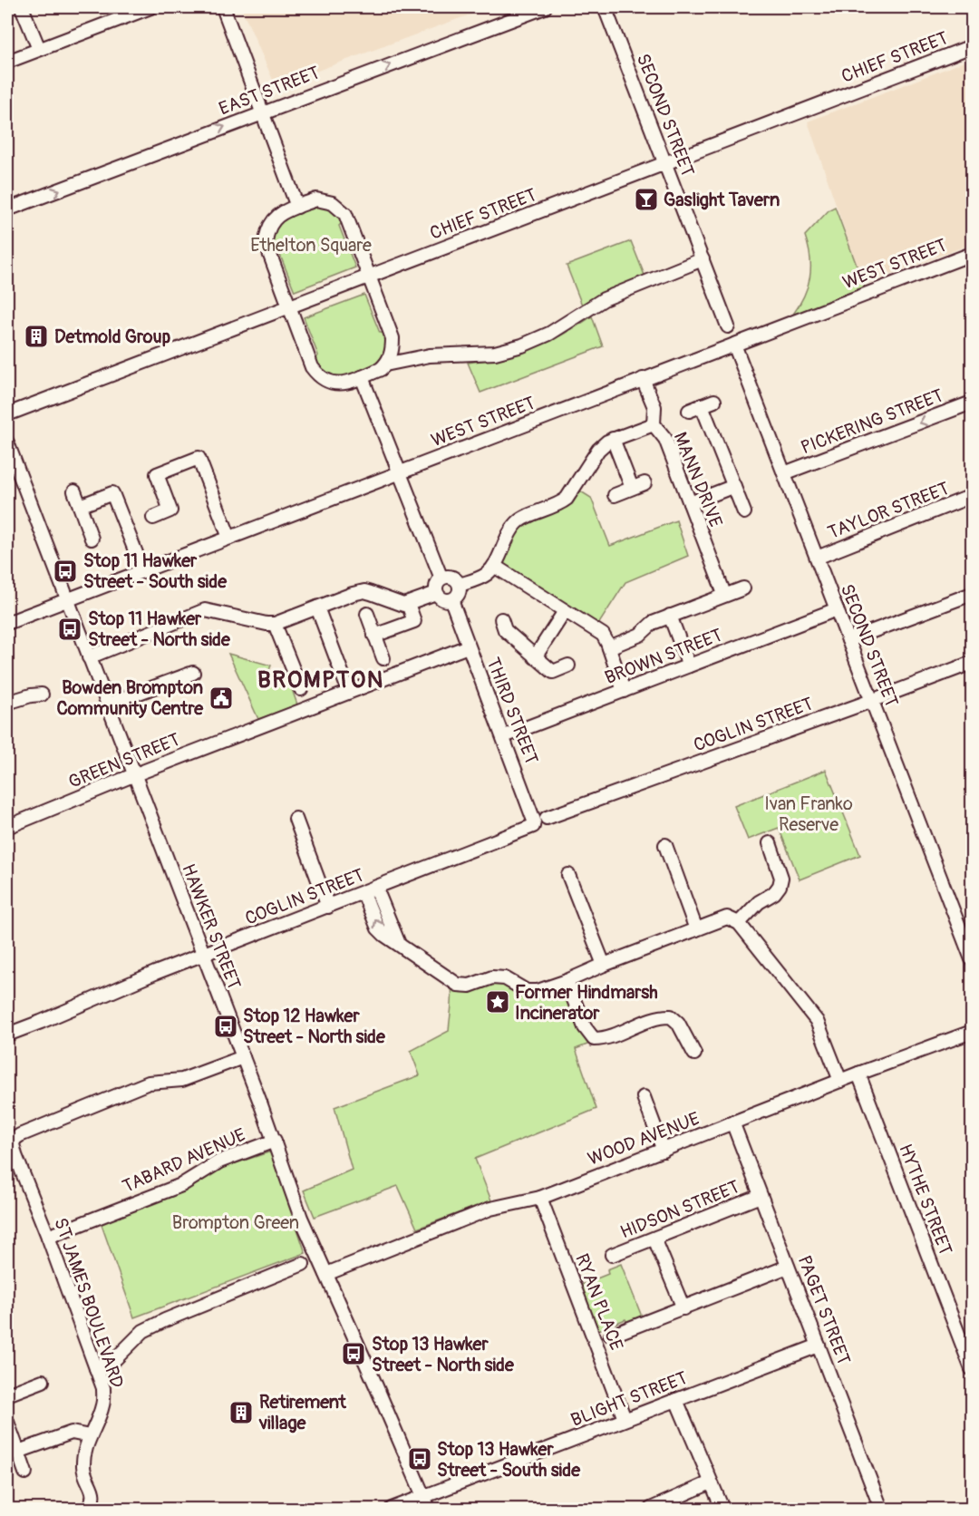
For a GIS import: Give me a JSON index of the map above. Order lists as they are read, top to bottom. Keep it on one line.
{"streets":{"street":["CHIEF STREET","EAST STREET","SECOND STREET","WEST STREET","PICKERING STREET","MANN DRIVE","TAYLOR STREET","BROWN STREET","THIRD STREET","COGLIN STREET","GREEN STREET","HAWKER STREET","WOOD AVENUE","TABARD AVENUE","HYTHE STREET","HIDSON STREET","RYAN PLACE","ST JAMES BOULEVARD","PAGET STREET","BLIGHT STREET"]},"crossings":[["CHIEF STREET","SECOND STREET"],["SECOND STREET","WEST STREET"],["SECOND STREET","PICKERING STREET"],["SECOND STREET","TAYLOR STREET"],["SECOND STREET","BROWN STREET"],["SECOND STREET","COGLIN STREET"],["WEST STREET","MANN DRIVE"],["WEST STREET","HAWKER STREET"],["BROWN STREET","THIRD STREET"],["THIRD STREET","COGLIN STREET"],["THIRD STREET","GREEN STREET"],["COGLIN STREET","HAWKER STREET"],["GREEN STREET","HAWKER STREET"],["HAWKER STREET","WOOD AVENUE"],["HAWKER STREET","TABARD AVENUE"],["HAWKER STREET","BLIGHT STREET"],["WOOD AVENUE","HYTHE STREET"],["WOOD AVENUE","RYAN PLACE"],["WOOD AVENUE","PAGET STREET"],["TABARD AVENUE","ST JAMES BOULEVARD"],["HIDSON STREET","PAGET STREET"],["RYAN PLACE","BLIGHT STREET"],["PAGET STREET","BLIGHT STREET"]],"one_way":["EAST STREET","PICKERING STREET"],"districts":["BROMPTON"],"parks":["Ethelton Square","Ivan Franko Reserve","Brompton Green"],"places":{"bar":["Gaslight Tavern"],"building":["Detmold Group","Retirement village"],"bus stop":["Stop 11 Hawker Street - South side","Stop 11 Hawker Street - North side","Stop 12 Hawker Street - North side","Stop 13 Hawker Street - North side","Stop 13 Hawker Street - South side"],"public building":["Bowden Brompton Community Centre"],"place":["Former Hindmarsh Incinerator"]}}
